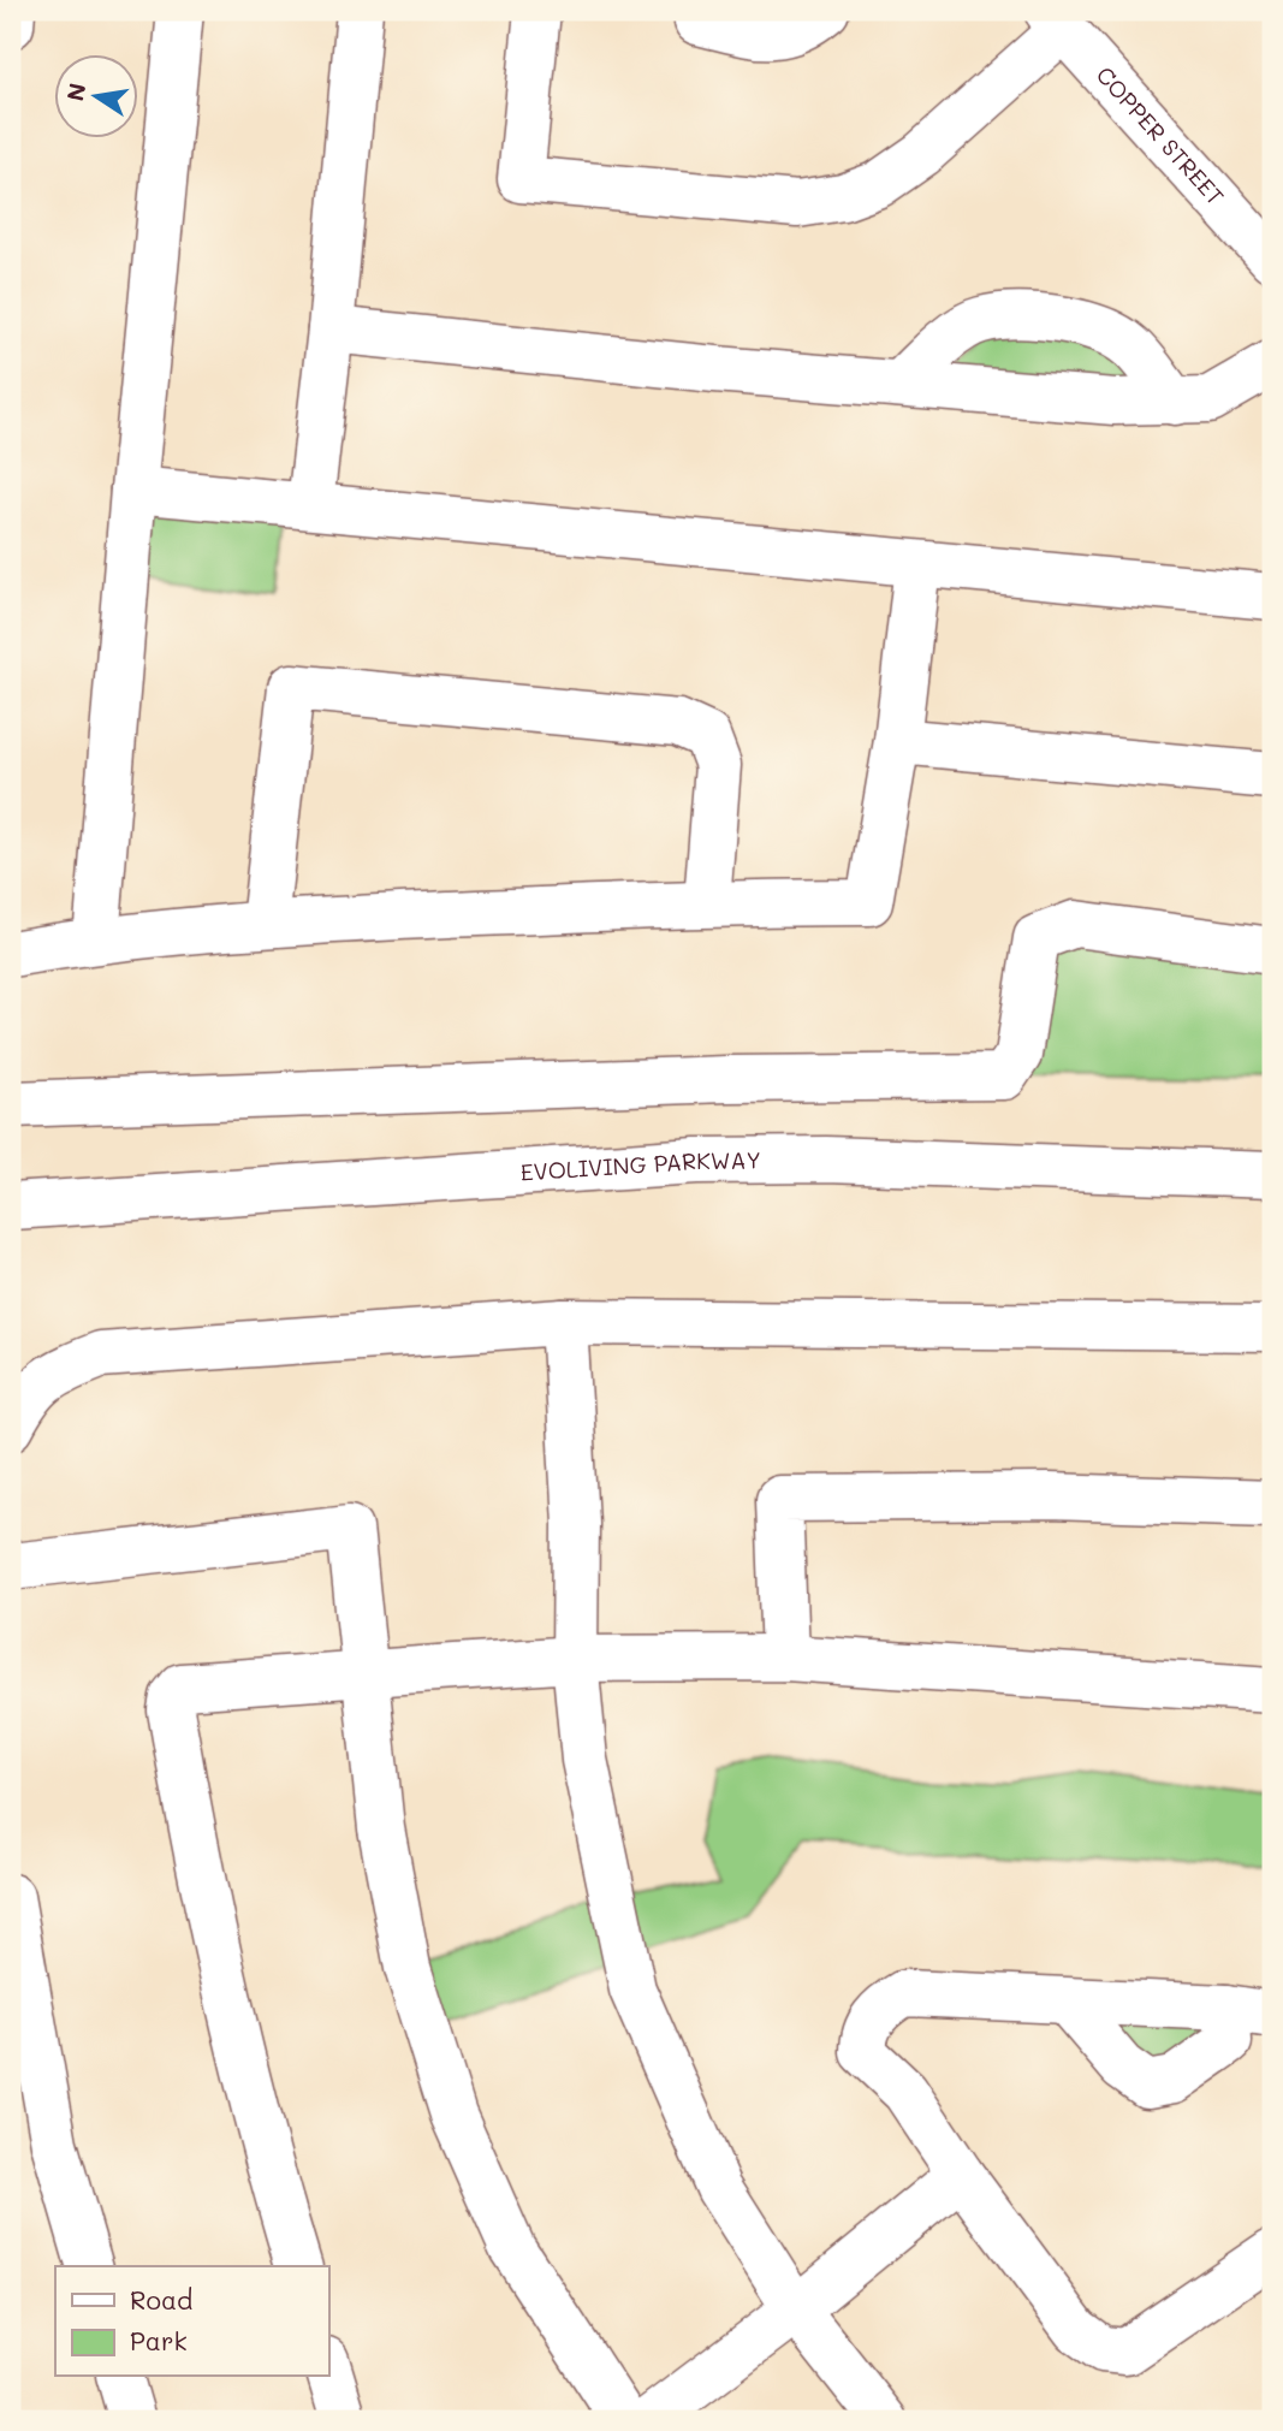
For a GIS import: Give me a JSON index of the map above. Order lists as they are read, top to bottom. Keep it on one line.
{"streets":{"street":["COPPER STREET","EVOLIVING PARKWAY"]},"legend":["Road","Park"],"north":"left"}
